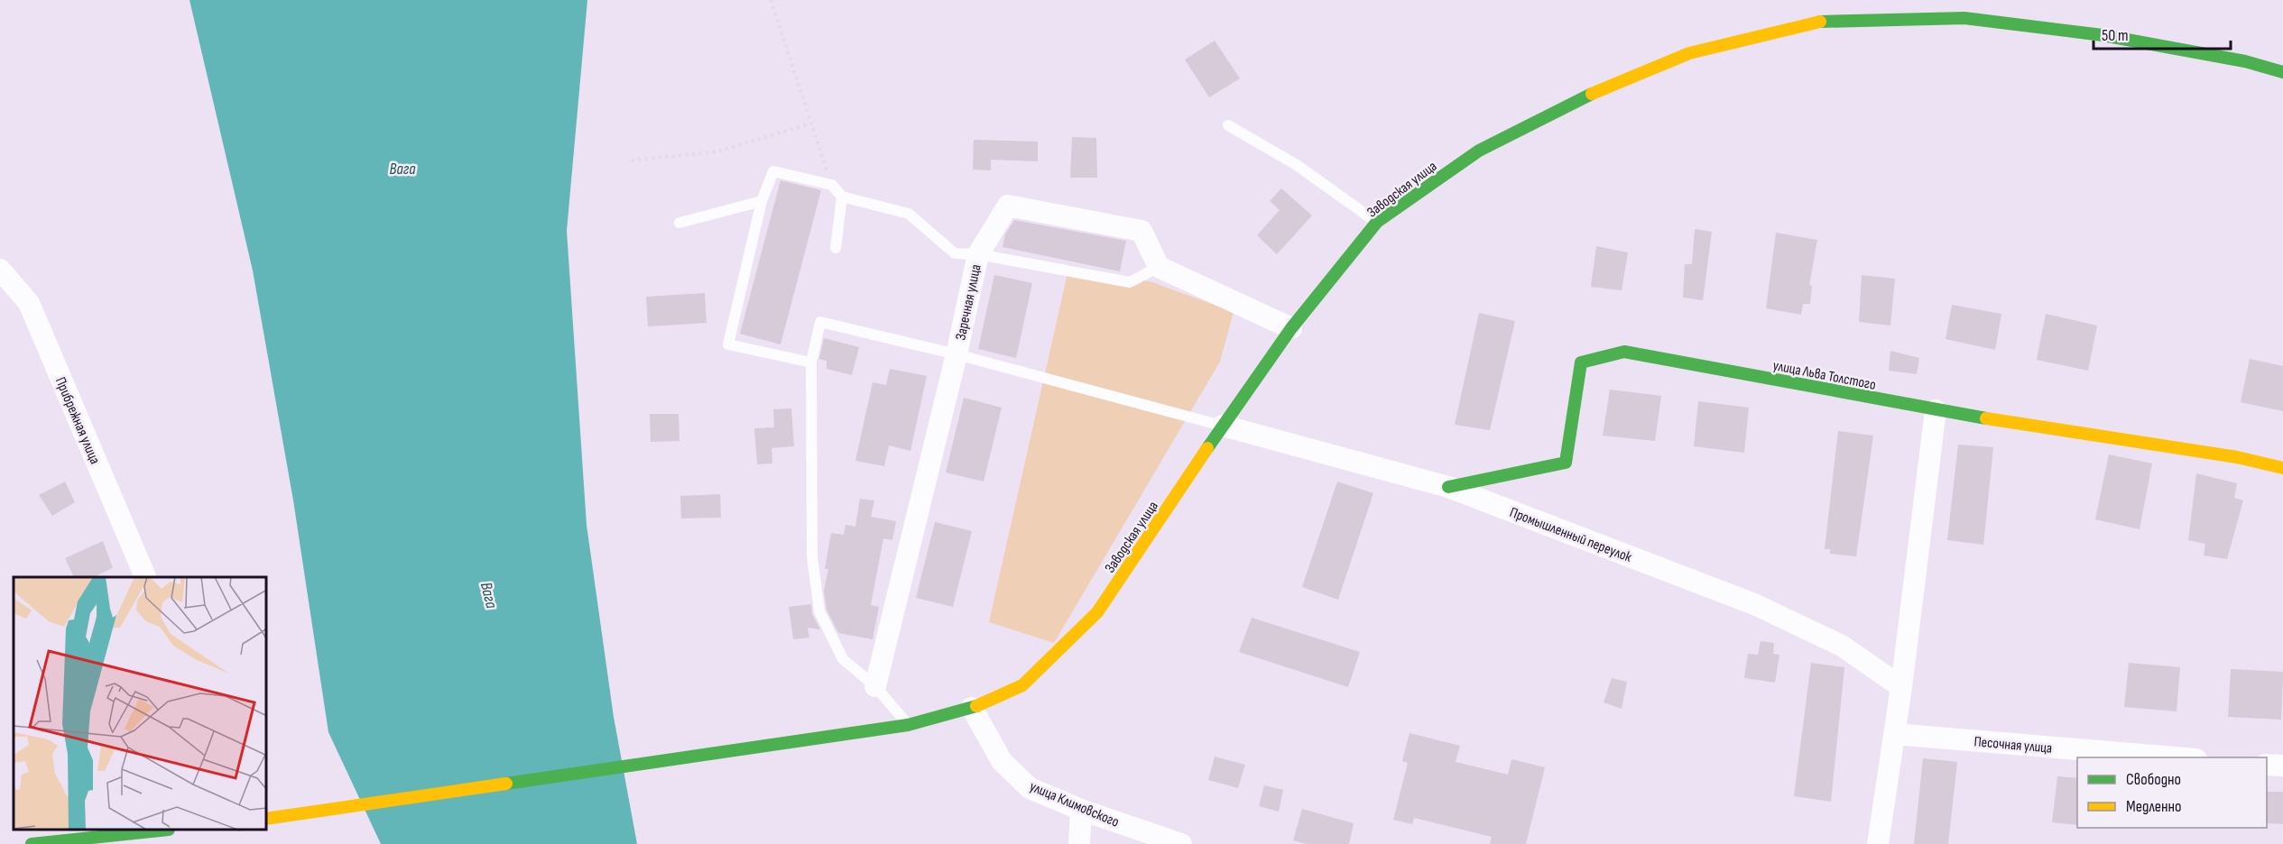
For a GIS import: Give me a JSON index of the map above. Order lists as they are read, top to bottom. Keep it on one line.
{"streets":{"main road":["Заводская улица","улица Льва Толстого"],"street":["Заречная улица","Прибрежная улица","Промышленный переулок","Песочная улица","улица Климовского"]},"crossings":[["Заводская улица","Промышленный переулок"],["Заводская улица","улица Климовского"],["улица Льва Толстого","Промышленный переулок"]],"water":["Вага"],"legend":["Свободно","Медленно"],"scale_bar":"50 m"}
